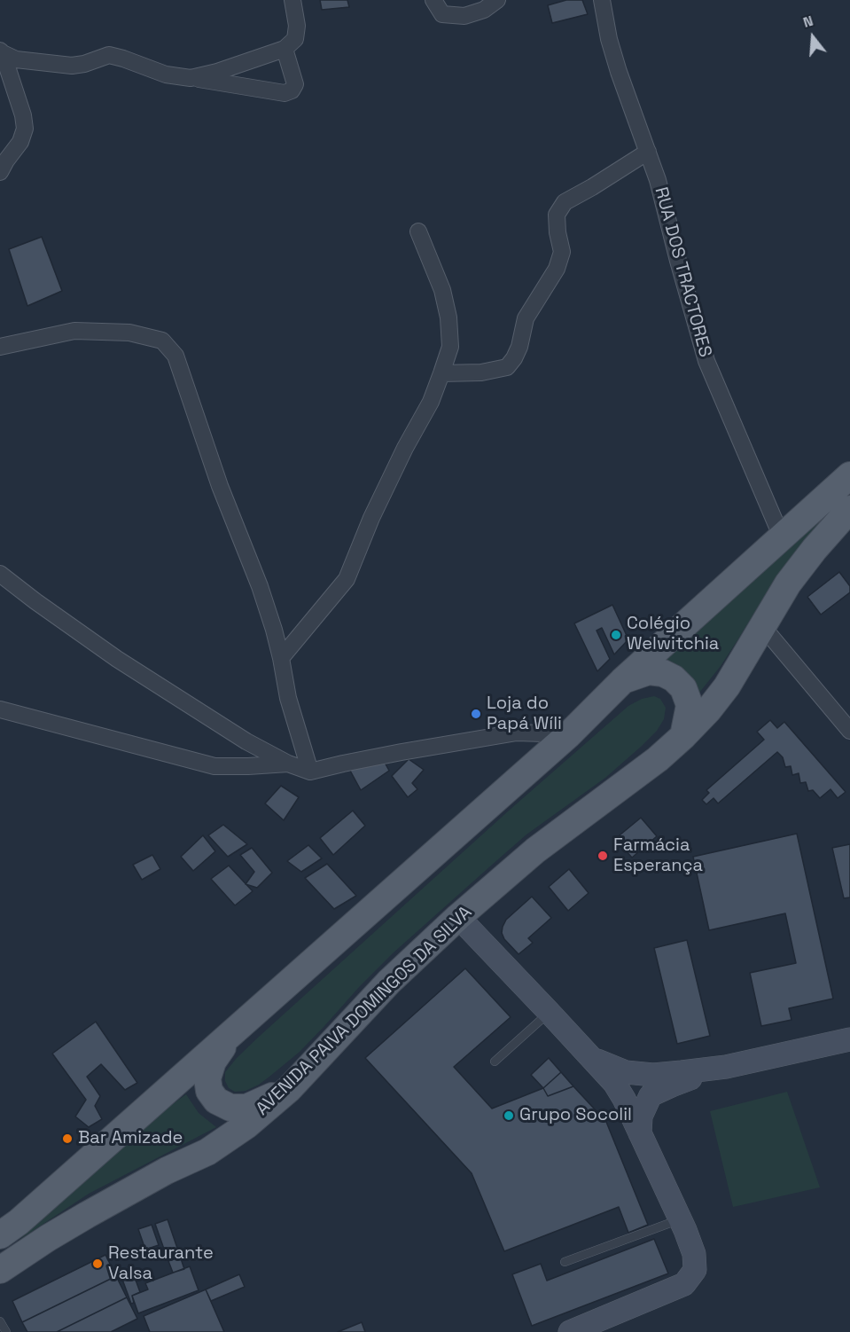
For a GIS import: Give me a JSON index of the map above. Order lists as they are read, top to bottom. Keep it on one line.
{"streets":{"main road":["AVENIDA PAIVA DOMINGOS DA SILVA"],"street":["RUA DOS TRACTORES"]},"places":["Colégio Welwitchia","Loja do Papá Wíli","Farmácia Esperança","Grupo Socolil","Bar Amizade","Restaurante Valsa"],"north":"top"}
